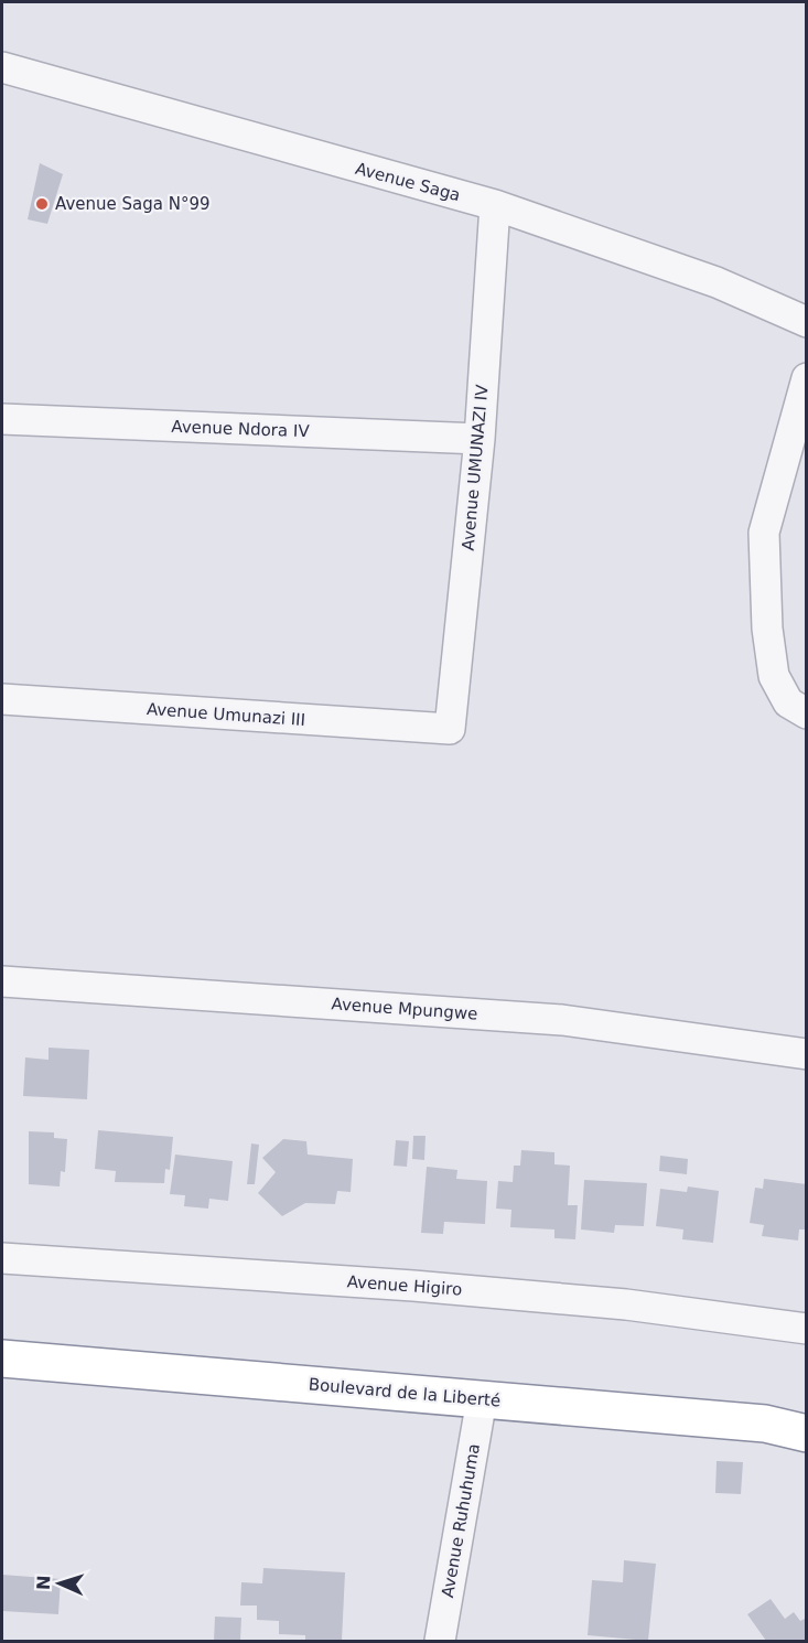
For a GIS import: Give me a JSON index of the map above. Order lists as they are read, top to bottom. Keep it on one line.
{"streets":{"highway":["Boulevard de la Liberté"],"street":["Avenue Saga","Avenue Ndora IV","Avenue UMUNAZI IV","Avenue Umunazi III","Avenue Mpungwe","Avenue Higiro","Avenue Ruhuhuma"]},"crossings":[["Avenue Saga","Avenue UMUNAZI IV"],["Avenue Ndora IV","Avenue UMUNAZI IV"],["Avenue UMUNAZI IV","Avenue Umunazi III"],["Boulevard de la Liberté","Avenue Ruhuhuma"]],"places":["Avenue Saga N°99"],"north":"left"}
